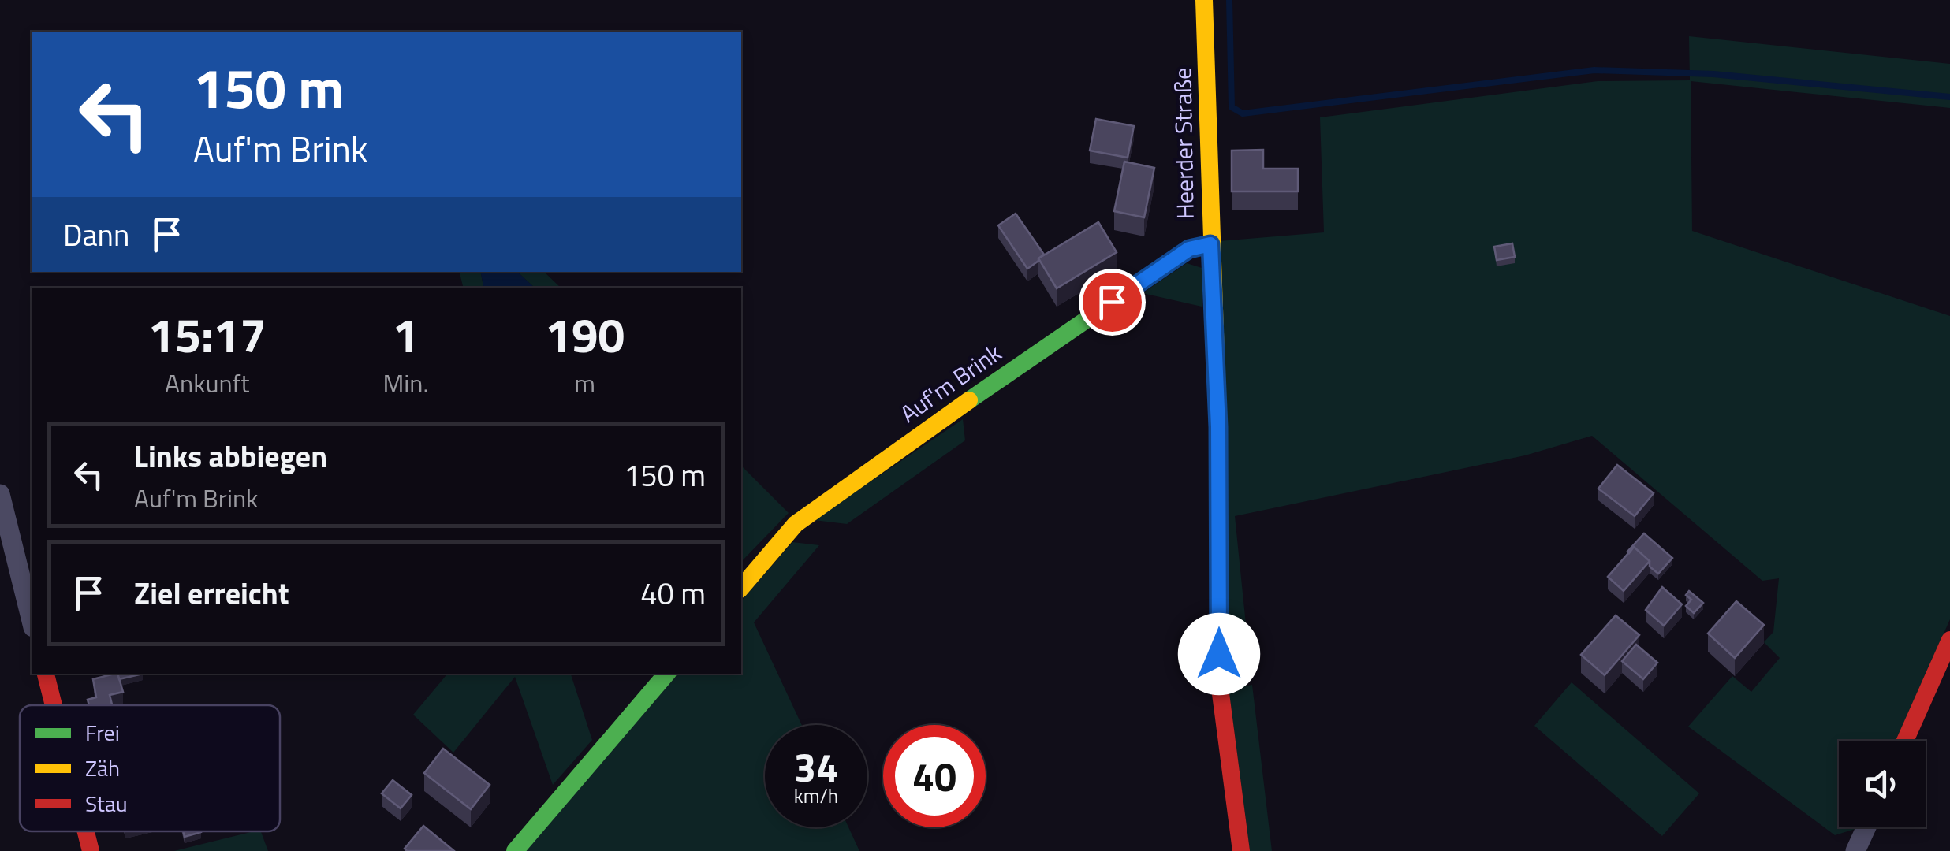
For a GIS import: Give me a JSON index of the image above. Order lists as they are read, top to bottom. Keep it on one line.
{"streets":{"street":["Heerder Straße","Auf'm Brink"]},"crossings":[["Heerder Straße","Auf'm Brink"]],"legend":["Frei","Zäh","Stau"],"page":{"turn":["150 m","Auf'm Brink"],"then":"Dann","eta":["15:17","Ankunft","1","Min.","190","m"],"list":[{"name":"Links abbiegen","note":"Auf'm Brink","value":"150 m"},{"name":"Ziel erreicht","value":"40 m"}],"speed":"34 km/h","limit":"40"}}
